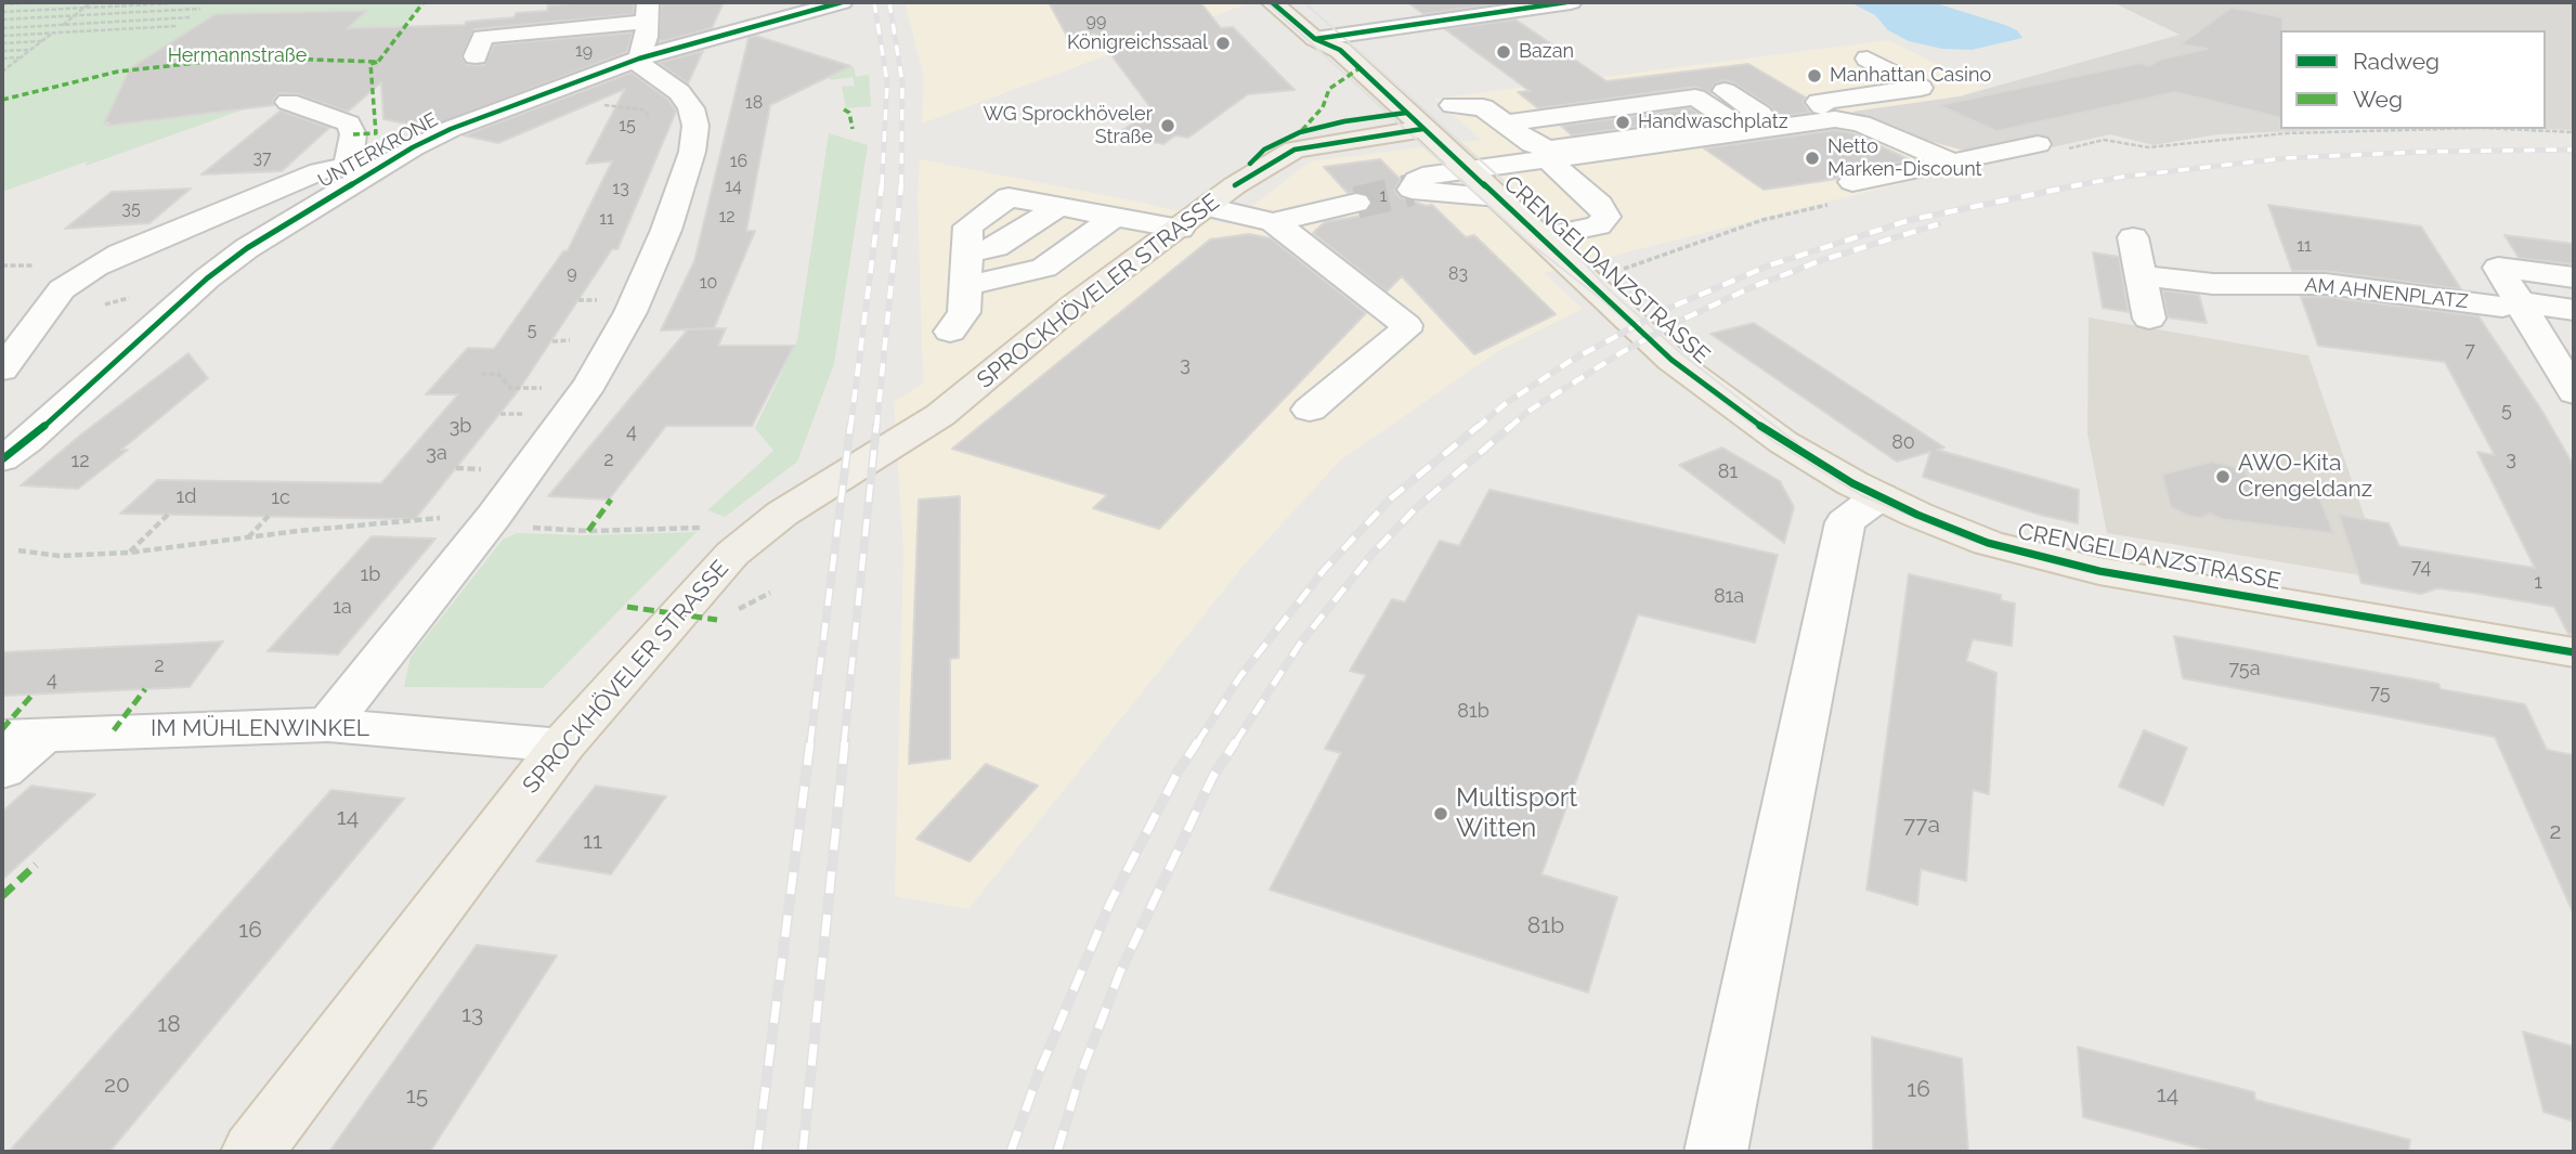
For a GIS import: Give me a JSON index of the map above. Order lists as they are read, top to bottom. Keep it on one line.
{"streets":{"main road":["CRENGELDANZSTRASSE","SPROCKHÖVELER STRASSE"],"street":["UNTERKRONE","AM AHNENPLATZ","IM MÜHLENWINKEL"]},"crossings":[["CRENGELDANZSTRASSE","SPROCKHÖVELER STRASSE"],["SPROCKHÖVELER STRASSE","IM MÜHLENWINKEL"]],"parks":["Hermannstraße"],"places":["Königreichssaal","Bazan","Manhattan Casino","Handwaschplatz","WG Sprockhöveler Straße","Netto Marken-Discount","AWO-Kita Crengeldanz","Multisport Witten"],"house_numbers":["99","19","18","15","37","16","14","13","1","35","12","11","11","9","83","10","5","7","3","5","3b","4","80","3a","3","2","12","81","1d","1c","74","1b","1","81a","1a","2","75a","4","75","81b","14","77a","2","11","81b","16","13","18","20","16","14","15"],"legend":["Radweg","Weg"]}
